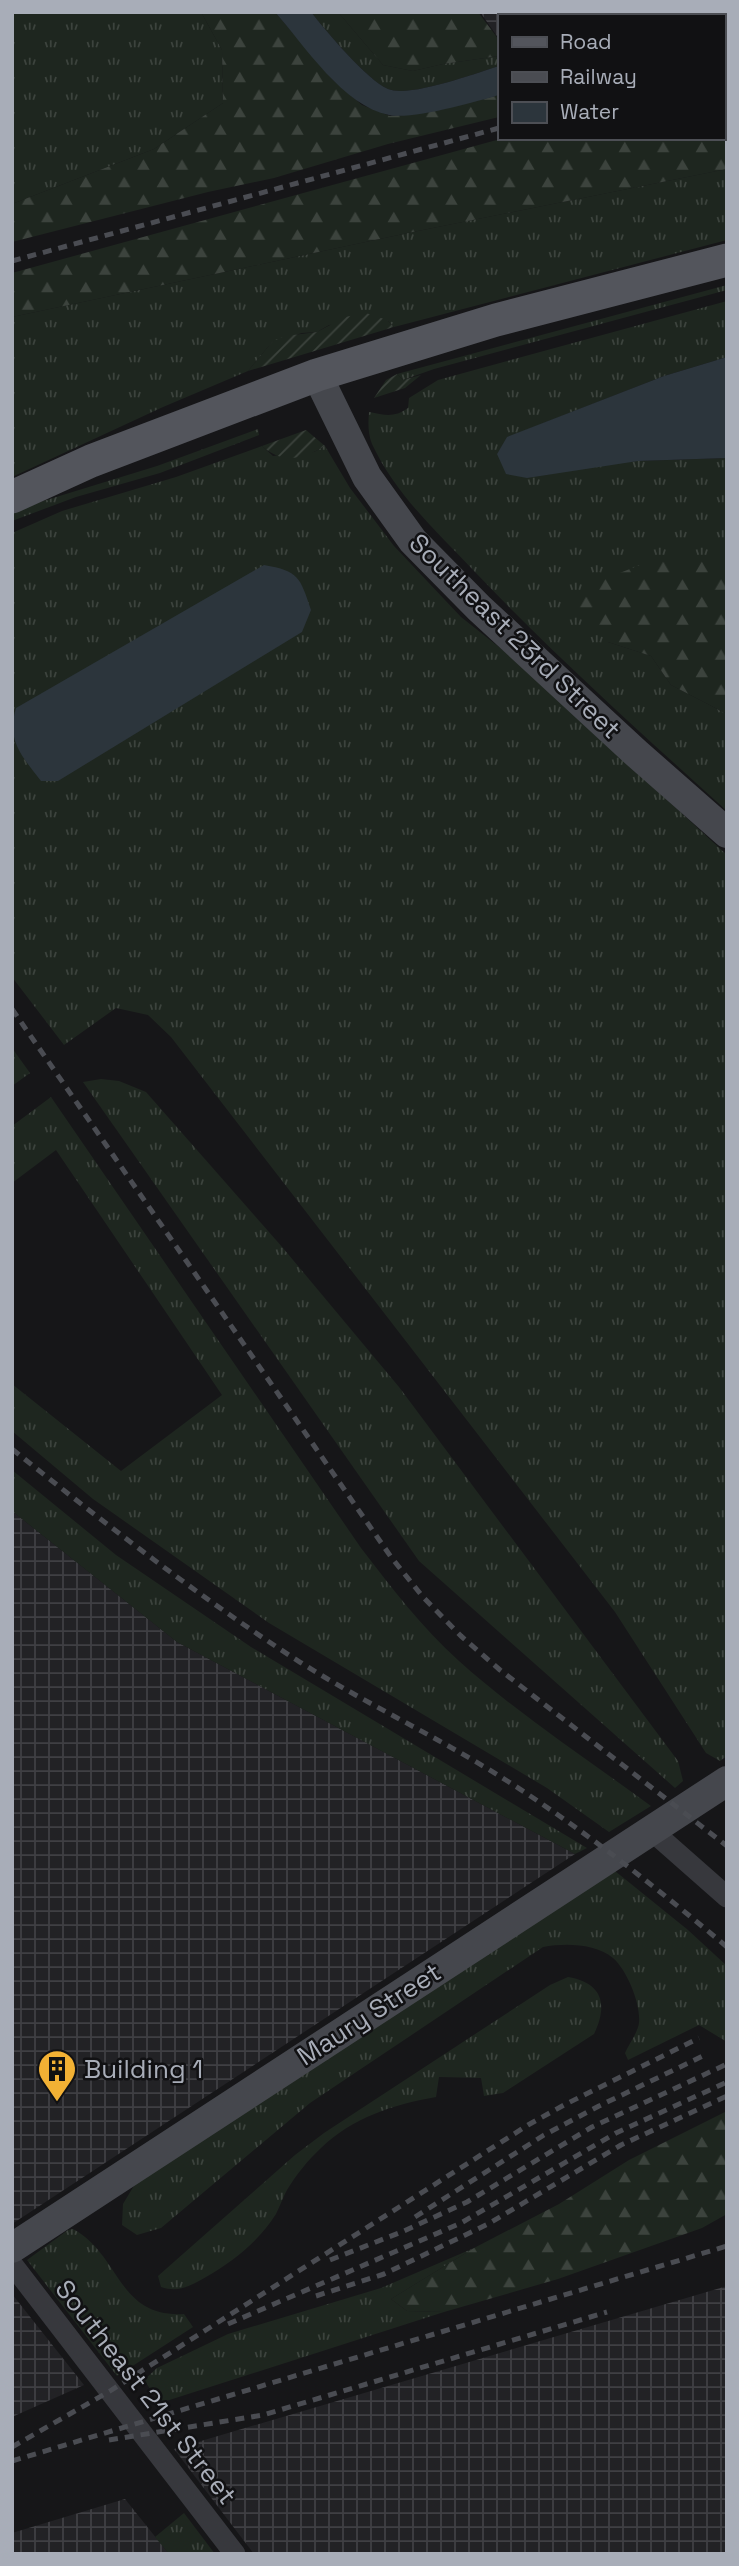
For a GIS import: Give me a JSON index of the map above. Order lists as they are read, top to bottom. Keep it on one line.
{"streets":{"main road":["Southeast 23rd Street","Maury Street"],"street":["Southeast 21st Street"]},"places":{"building":["Building 1"]},"legend":["Road","Railway","Water"]}
